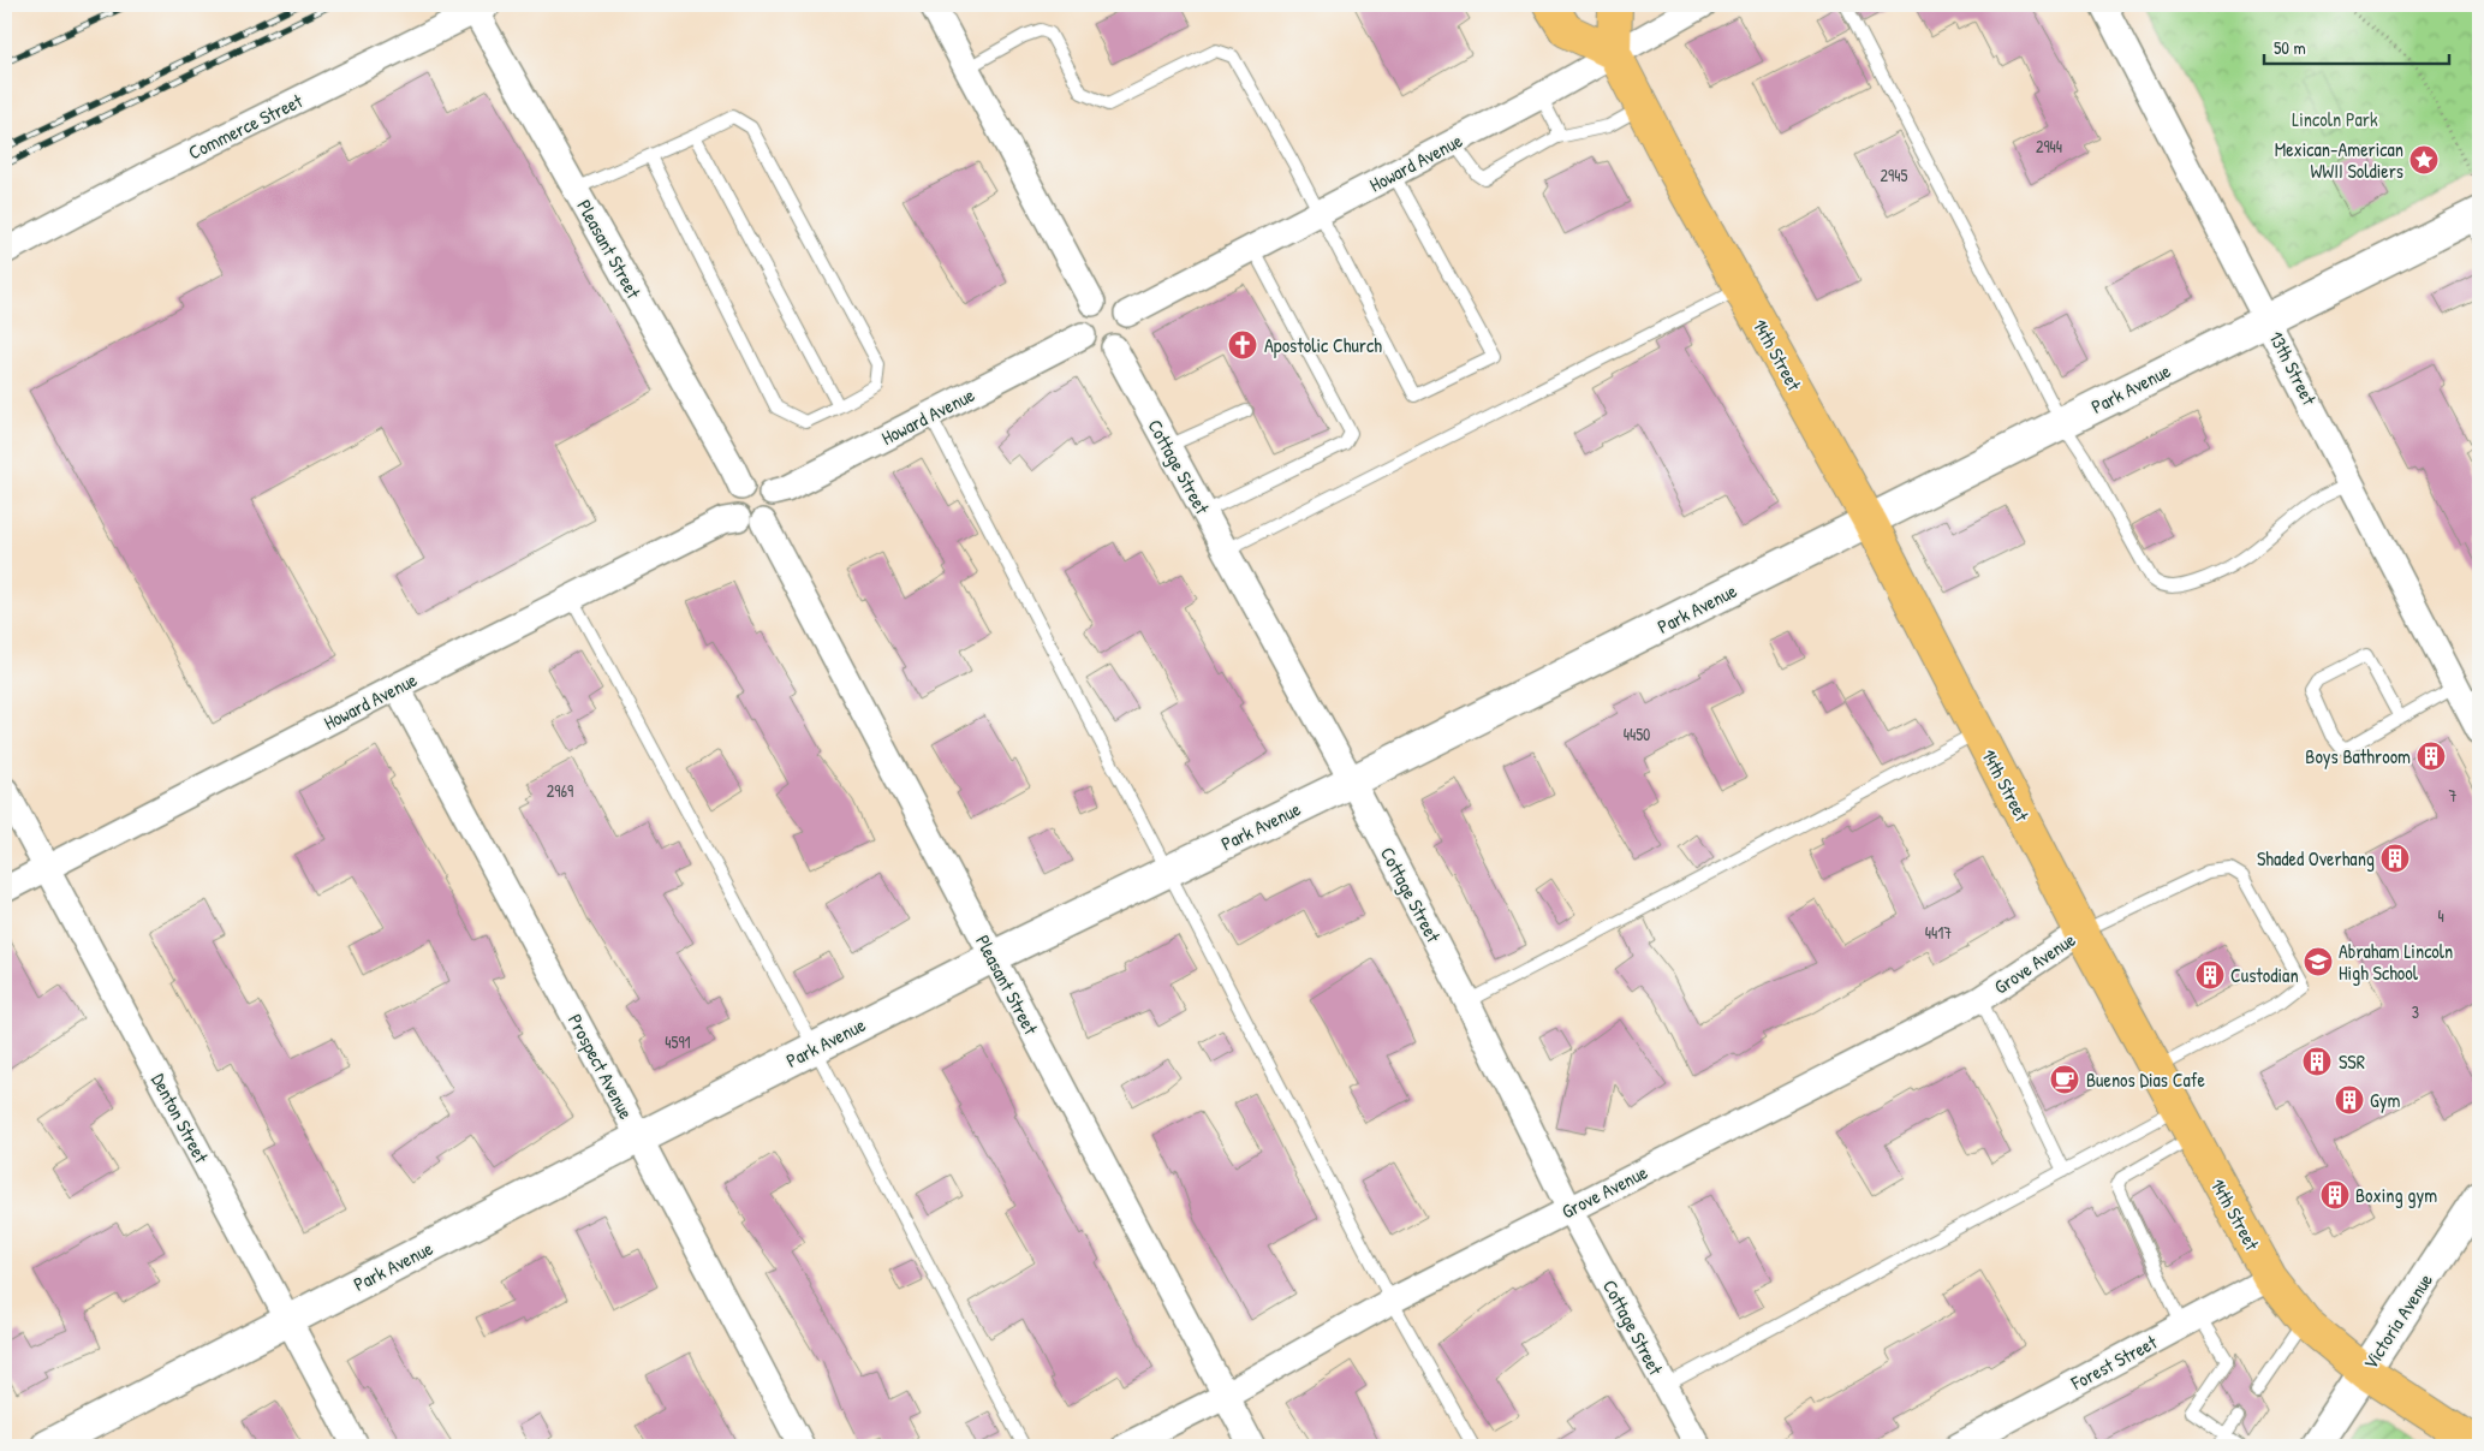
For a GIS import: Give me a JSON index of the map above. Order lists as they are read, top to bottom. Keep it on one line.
{"streets":{"main road":["14th Street"],"street":["Commerce Street","Howard Avenue","Pleasant Street","13th Street","Park Avenue","Cottage Street","Grove Avenue","Prospect Avenue","Denton Street","Victoria Avenue","Forest Street"]},"crossings":[["Commerce Street","Pleasant Street"],["Howard Avenue","Pleasant Street"],["Howard Avenue","14th Street"],["Howard Avenue","Cottage Street"],["Howard Avenue","Prospect Avenue"],["Howard Avenue","Denton Street"],["Pleasant Street","Park Avenue"],["Pleasant Street","Grove Avenue"],["14th Street","Park Avenue"],["14th Street","Grove Avenue"],["14th Street","Victoria Avenue"],["14th Street","Forest Street"],["13th Street","Park Avenue"],["Park Avenue","Cottage Street"],["Park Avenue","Prospect Avenue"],["Park Avenue","Denton Street"],["Cottage Street","Grove Avenue"]],"parks":["Lincoln Park"],"places":{"place":["Mexican-American WWII Soldiers"],"church":["Apostolic Church"],"building":["Boys Bathroom","Shaded Overhang","Custodian","SSR","Gym","Boxing gym"],"school or university":["Abraham Lincoln High School"],"cafe":["Buenos Dias Cafe"]},"house_numbers":["2944","2945","4450","2969","7","4","4417","3","4591"],"scale_bar":"50 m"}
